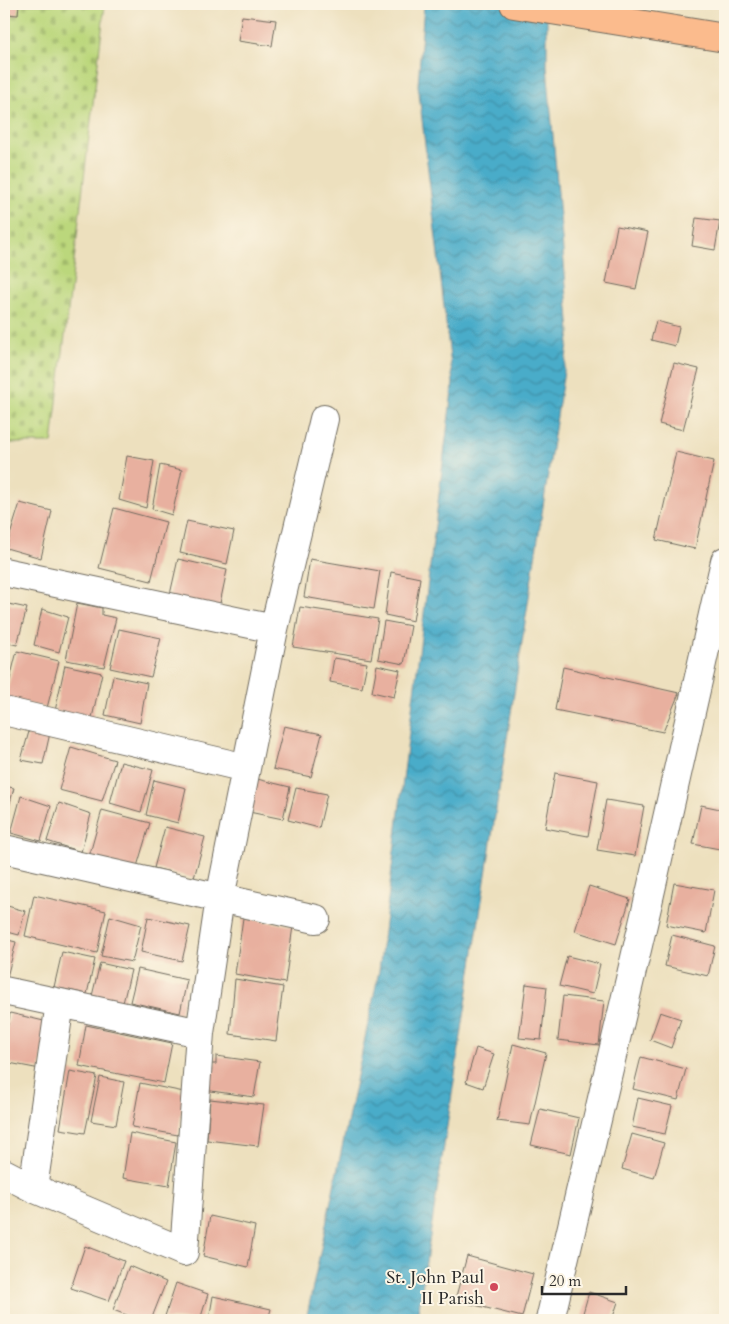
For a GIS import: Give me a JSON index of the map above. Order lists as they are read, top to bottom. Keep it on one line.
{"places":["St. John Paul II Parish"],"scale_bar":"20 m"}
